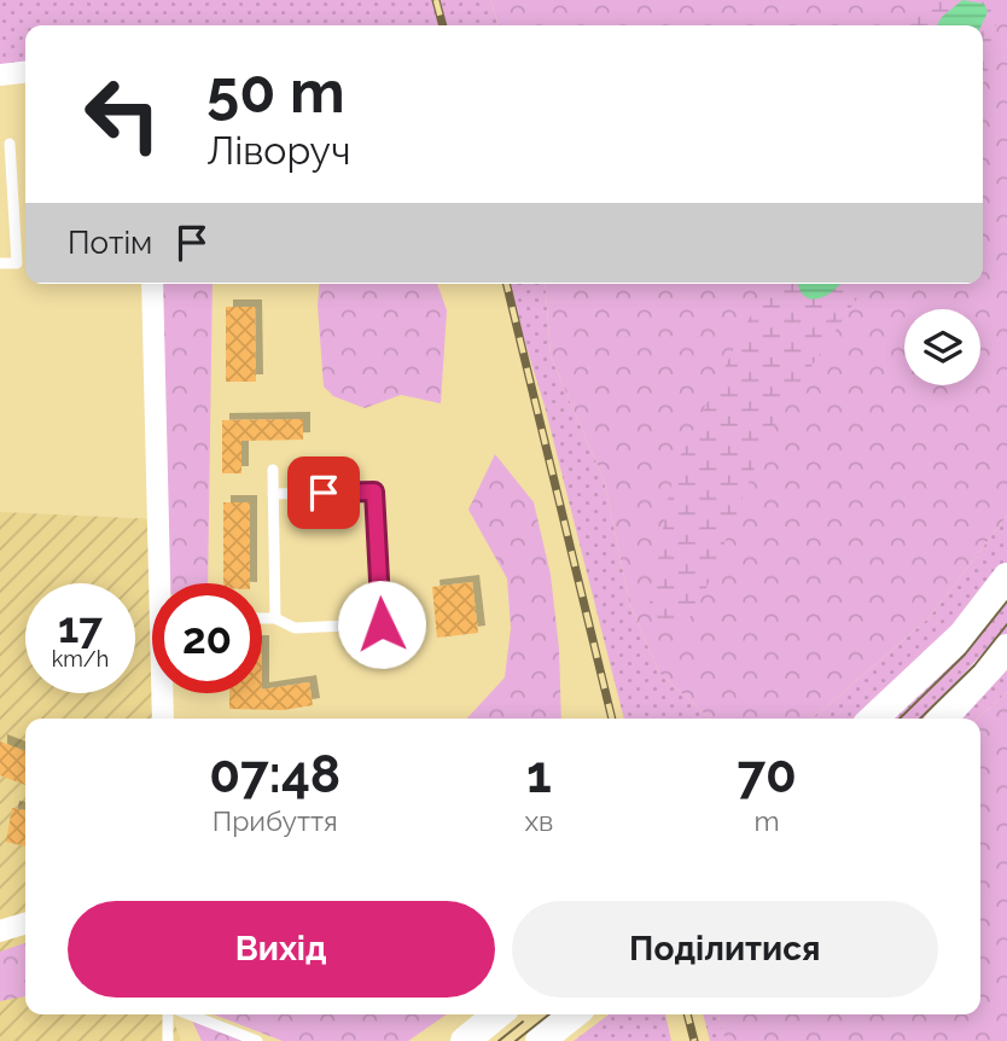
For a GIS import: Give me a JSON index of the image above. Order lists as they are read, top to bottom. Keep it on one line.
{"page":{"turn":["50 m","Ліворуч"],"then":"Потім","speed":"17 km/h","limit":"20","eta":["07:48","Прибуття","1","хв","70","m"],"buttons":["Вихід","Поділитися"]}}
